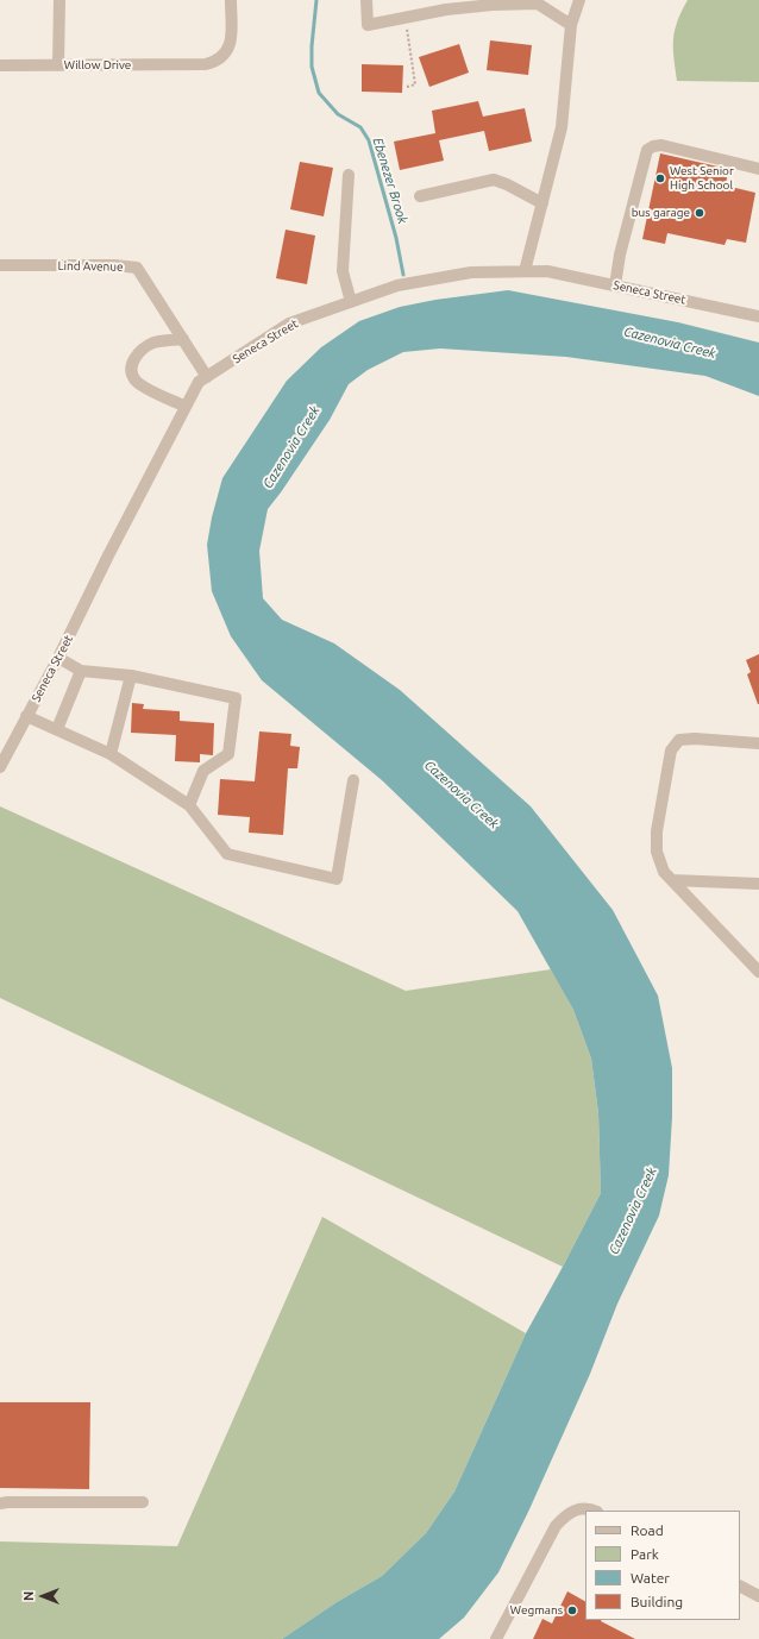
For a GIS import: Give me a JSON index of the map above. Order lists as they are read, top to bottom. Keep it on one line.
{"streets":{"street":["Willow Drive","Lind Avenue","Seneca Street"]},"crossings":[["Lind Avenue","Seneca Street"]],"water":["Ebenezer Brook","Cazenovia Creek"],"places":["West Senior High School","bus garage","Wegmans"],"legend":["Road","Park","Water","Building"],"north":"left"}
